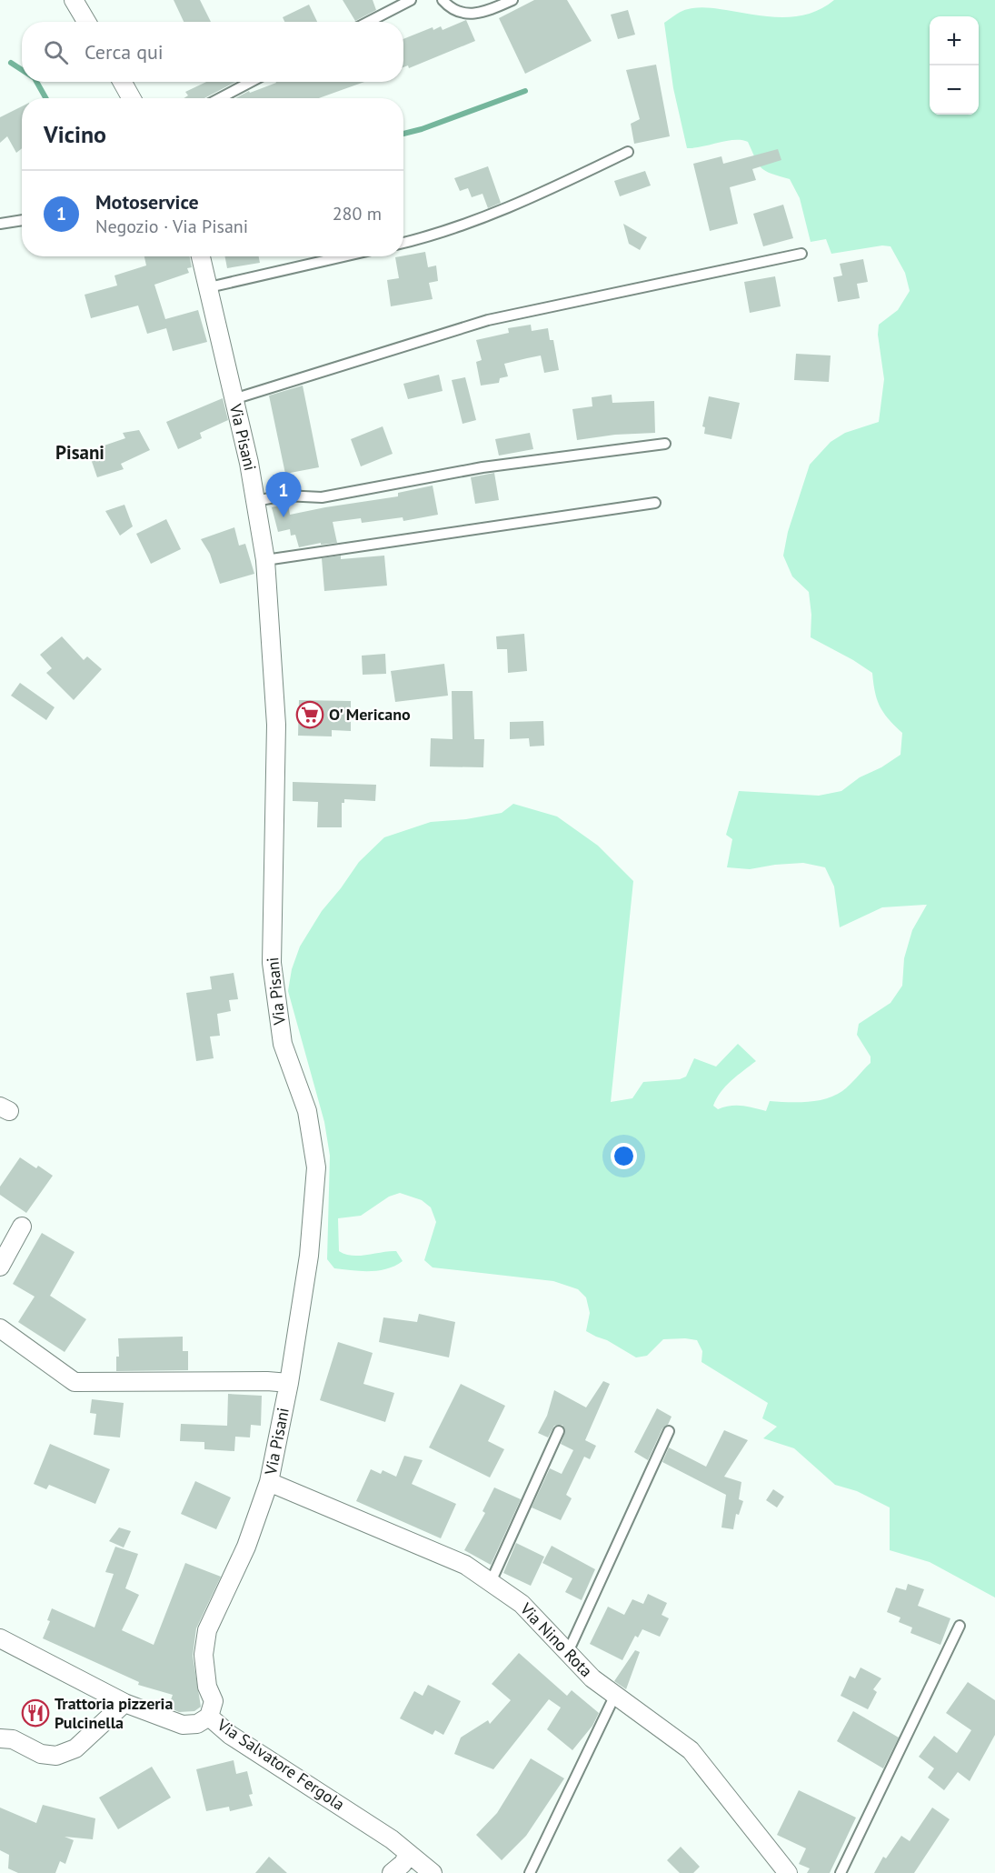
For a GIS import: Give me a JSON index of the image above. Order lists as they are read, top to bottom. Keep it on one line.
{"streets":{"street":["Via Pisani","Via Nino Rota","Via Salvatore Fergola"]},"crossings":[["Via Pisani","Via Nino Rota"],["Via Pisani","Via Salvatore Fergola"]],"districts":["Pisani"],"places":{"supermarket":["O' Mericano"],"restaurant":["Trattoria pizzeria Pulcinella"]},"page":{"map_buttons":["+","−"],"search":"Cerca qui","heading":"Vicino","list":[{"mark":"1","name":"Motoservice","note":"Negozio · Via Pisani","value":"280 m"}],"pins":"1"}}
